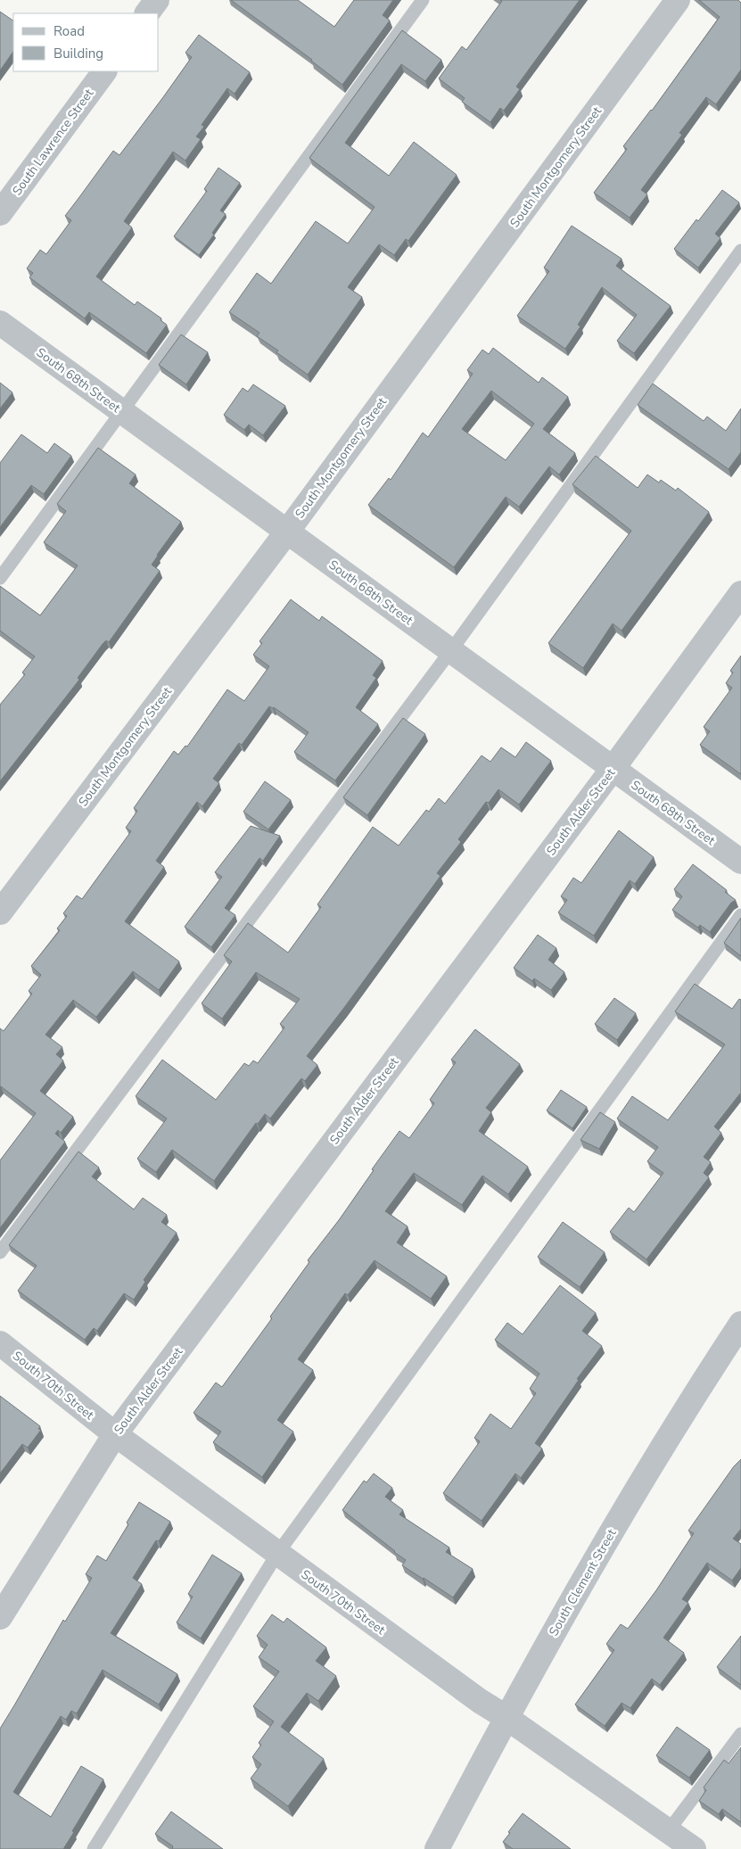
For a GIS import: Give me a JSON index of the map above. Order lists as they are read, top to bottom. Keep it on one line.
{"streets":{"street":["South Lawrence Street","South Montgomery Street","South 68th Street","South Alder Street","South 70th Street","South Clement Street"]},"crossings":[["South Montgomery Street","South 68th Street"],["South 68th Street","South Alder Street"],["South Alder Street","South 70th Street"],["South 70th Street","South Clement Street"]],"legend":["Road","Building"]}
